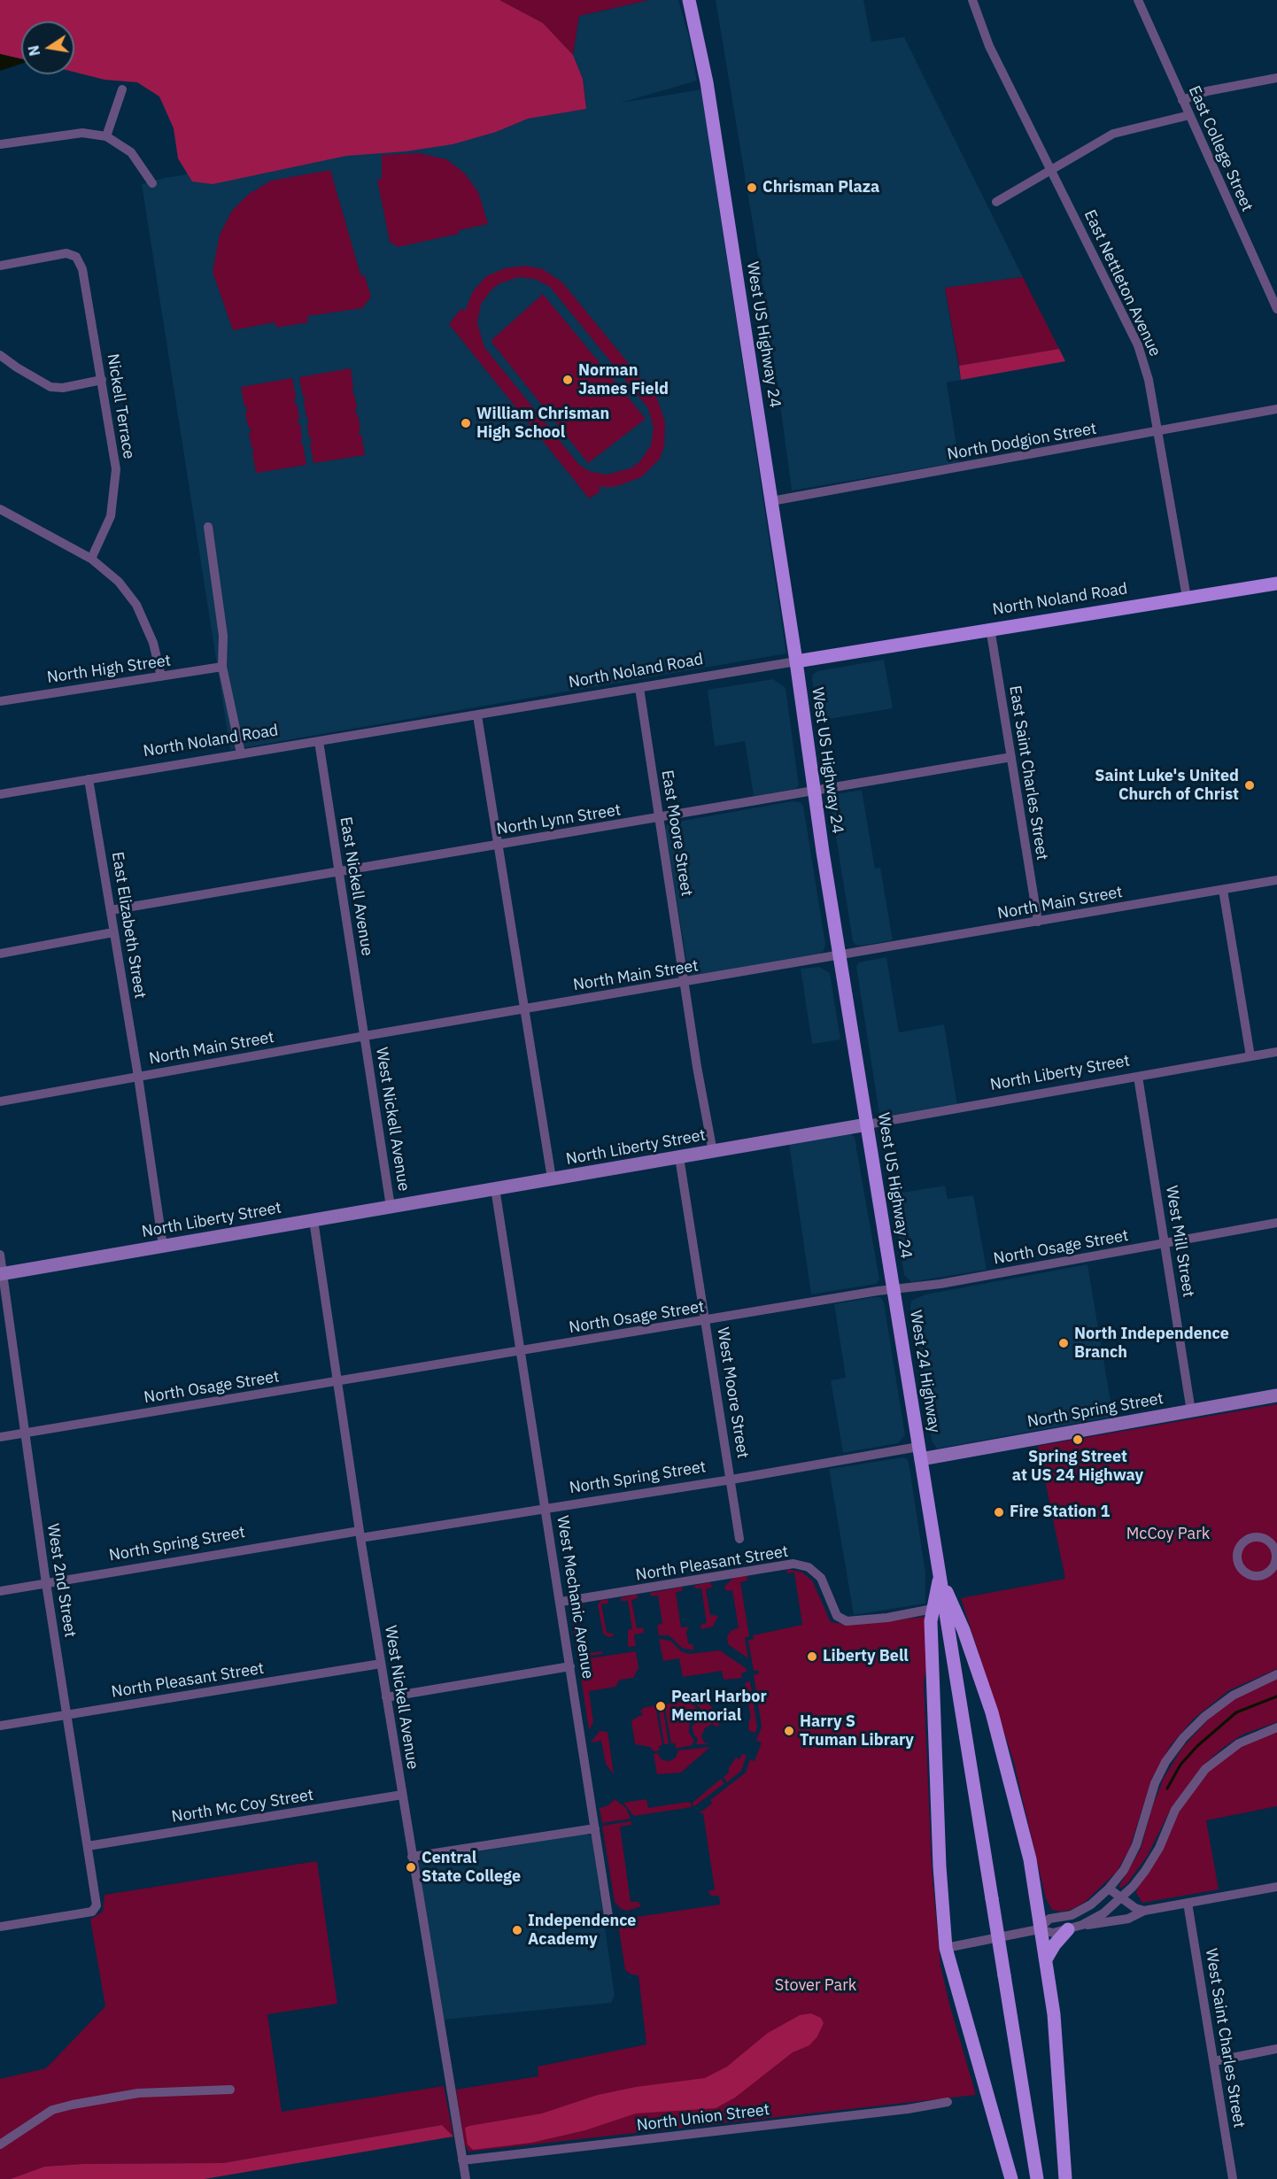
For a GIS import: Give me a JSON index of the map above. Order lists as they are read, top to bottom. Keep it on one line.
{"streets":{"main road":["West US Highway 24","North Noland Road","North Liberty Street","West 24 Highway","North Spring Street"],"street":["East College Street","East Nettleton Avenue","Nickell Terrace","North Dodgion Street","North High Street","East Saint Charles Street","North Lynn Street","East Moore Street","East Nickell Avenue","North Main Street","East Elizabeth Street","West Nickell Avenue","West Mill Street","North Osage Street","West Moore Street","North Pleasant Street","West 2nd Street","West Mechanic Avenue","North Mc Coy Street","West Saint Charles Street","North Union Street"]},"crossings":[["East Nettleton Avenue","North Dodgion Street"],["East Nettleton Avenue","North Noland Road"],["West US Highway 24","North Dodgion Street"],["West US Highway 24","North Noland Road"],["West US Highway 24","North Lynn Street"],["West US Highway 24","North Main Street"],["West US Highway 24","North Liberty Street"],["West US Highway 24","North Osage Street"],["West US Highway 24","West 24 Highway"],["North Noland Road","East Saint Charles Street"],["North Noland Road","East Moore Street"],["North Noland Road","East Nickell Avenue"],["North Noland Road","East Elizabeth Street"],["East Saint Charles Street","North Lynn Street"],["East Saint Charles Street","North Main Street"],["North Lynn Street","East Moore Street"],["North Lynn Street","East Nickell Avenue"],["North Lynn Street","East Elizabeth Street"],["East Moore Street","North Main Street"],["East Nickell Avenue","North Main Street"],["East Nickell Avenue","West Nickell Avenue"],["North Main Street","East Elizabeth Street"],["North Main Street","West Nickell Avenue"],["East Elizabeth Street","North Liberty Street"],["North Liberty Street","West Nickell Avenue"],["North Liberty Street","West Mill Street"],["North Liberty Street","West Moore Street"],["North Liberty Street","West 2nd Street"],["North Liberty Street","West Mechanic Avenue"],["West Nickell Avenue","North Osage Street"],["West Nickell Avenue","North Spring Street"],["West Nickell Avenue","North Pleasant Street"],["West Nickell Avenue","North Mc Coy Street"],["West Nickell Avenue","North Union Street"],["West Mill Street","North Osage Street"],["West Mill Street","North Spring Street"],["North Osage Street","West 24 Highway"],["North Osage Street","West Moore Street"],["North Osage Street","West 2nd Street"],["North Osage Street","West Mechanic Avenue"],["West 24 Highway","North Spring Street"],["West Moore Street","North Spring Street"],["North Spring Street","West 2nd Street"],["North Spring Street","West Mechanic Avenue"],["North Pleasant Street","West 2nd Street"],["North Pleasant Street","West Mechanic Avenue"],["West 2nd Street","North Mc Coy Street"]],"parks":["McCoy Park","Stover Park"],"places":["Chrisman Plaza","Norman James Field","William Chrisman High School","Saint Luke's United Church of Christ","North Independence Branch","Spring Street at US 24 Highway","Fire Station 1","Liberty Bell","Pearl Harbor Memorial","Harry S Truman Library","Central State College","Independence Academy"],"north":"left"}
